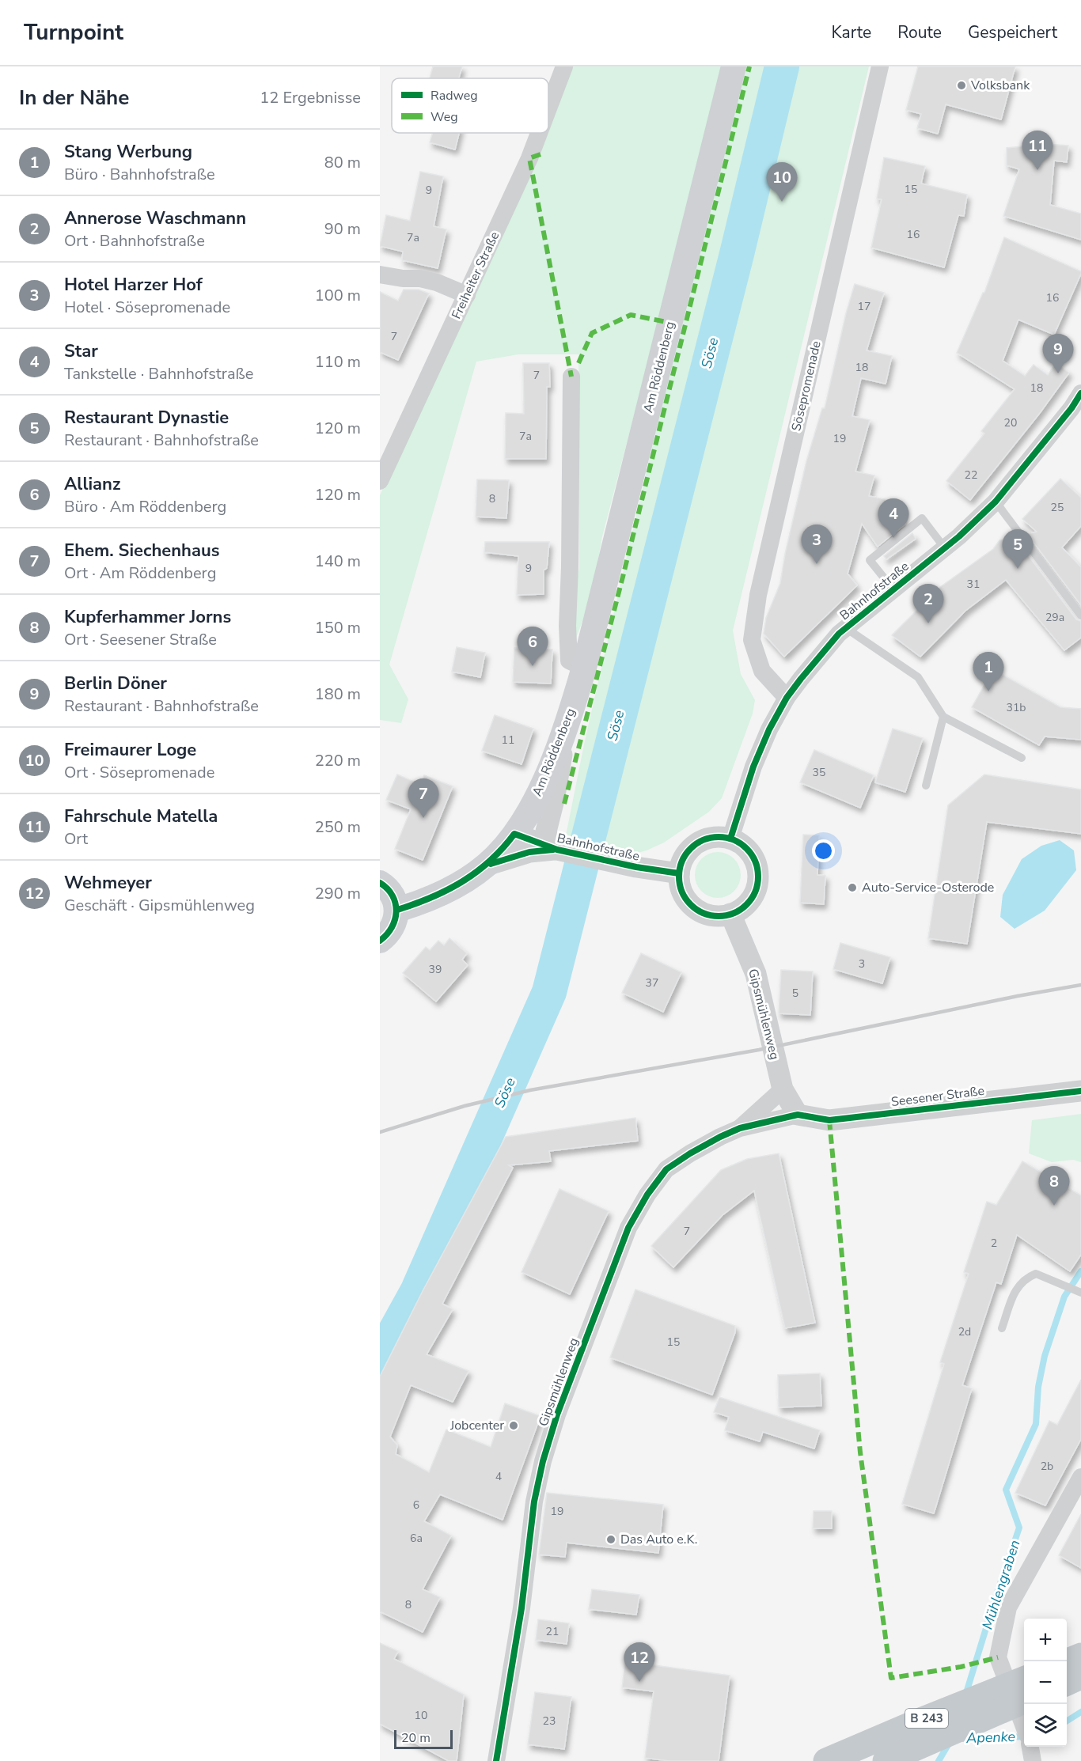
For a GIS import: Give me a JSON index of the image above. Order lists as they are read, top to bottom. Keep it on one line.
{"streets":{"highway":["B 243"],"main road":["Am Röddenberg"],"street":["Freiheiter Straße","Sösepromenade","Bahnhofstraße","Gipsmühlenweg","Seesener Straße"]},"crossings":[["Am Röddenberg","Bahnhofstraße"],["Sösepromenade","Bahnhofstraße"],["Bahnhofstraße","Gipsmühlenweg"],["Gipsmühlenweg","Seesener Straße"]],"water":["Söse","Mühlengraben","Apenke"],"places":["Volksbank","Auto-Service-Osterode","Jobcenter","Das Auto e.K."],"house_numbers":["15","9","16","7a","16","17","7","18","7","18","20","7a","19","22","8","25","9","31","29a","31b","11","35","3","39","37","5","7","2","2d","15","2b","4","6","19","6a","8","21","10","23"],"legend":["Radweg","Weg"],"scale_bar":"20 m","page":{"header":"Turnpoint","nav":["Karte","Route","Gespeichert"],"heading":["In der Nähe","12 Ergebnisse"],"list":[{"mark":"1","name":"Stang Werbung","note":"Büro · Bahnhofstraße","value":"80 m"},{"mark":"2","name":"Annerose Waschmann","note":"Ort · Bahnhofstraße","value":"90 m"},{"mark":"3","name":"Hotel Harzer Hof","note":"Hotel · Sösepromenade","value":"100 m"},{"mark":"4","name":"Star","note":"Tankstelle · Bahnhofstraße","value":"110 m"},{"mark":"5","name":"Restaurant Dynastie","note":"Restaurant · Bahnhofstraße","value":"120 m"},{"mark":"6","name":"Allianz","note":"Büro · Am Röddenberg","value":"120 m"},{"mark":"7","name":"Ehem. Siechenhaus","note":"Ort · Am Röddenberg","value":"140 m"},{"mark":"8","name":"Kupferhammer Jorns","note":"Ort · Seesener Straße","value":"150 m"},{"mark":"9","name":"Berlin Döner","note":"Restaurant · Bahnhofstraße","value":"180 m"},{"mark":"10","name":"Freimaurer Loge","note":"Ort · Sösepromenade","value":"220 m"},{"mark":"11","name":"Fahrschule Matella","note":"Ort","value":"250 m"},{"mark":"12","name":"Wehmeyer","note":"Geschäft · Gipsmühlenweg","value":"290 m"}],"pins":["11","10","9","4","3","5","2","6","1","7","8","12"],"map_buttons":["+","−"],"scale":"20 m"}}
